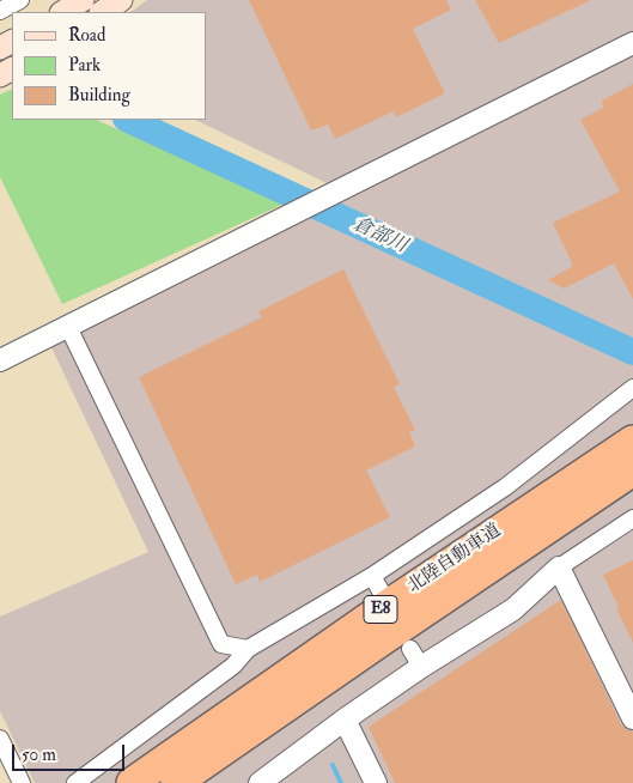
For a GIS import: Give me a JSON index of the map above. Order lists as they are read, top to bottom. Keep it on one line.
{"streets":{"highway":["北陸自動車道","E8"]},"water":["倉部川"],"legend":["Road","Park","Building"],"scale_bar":"50 m"}
